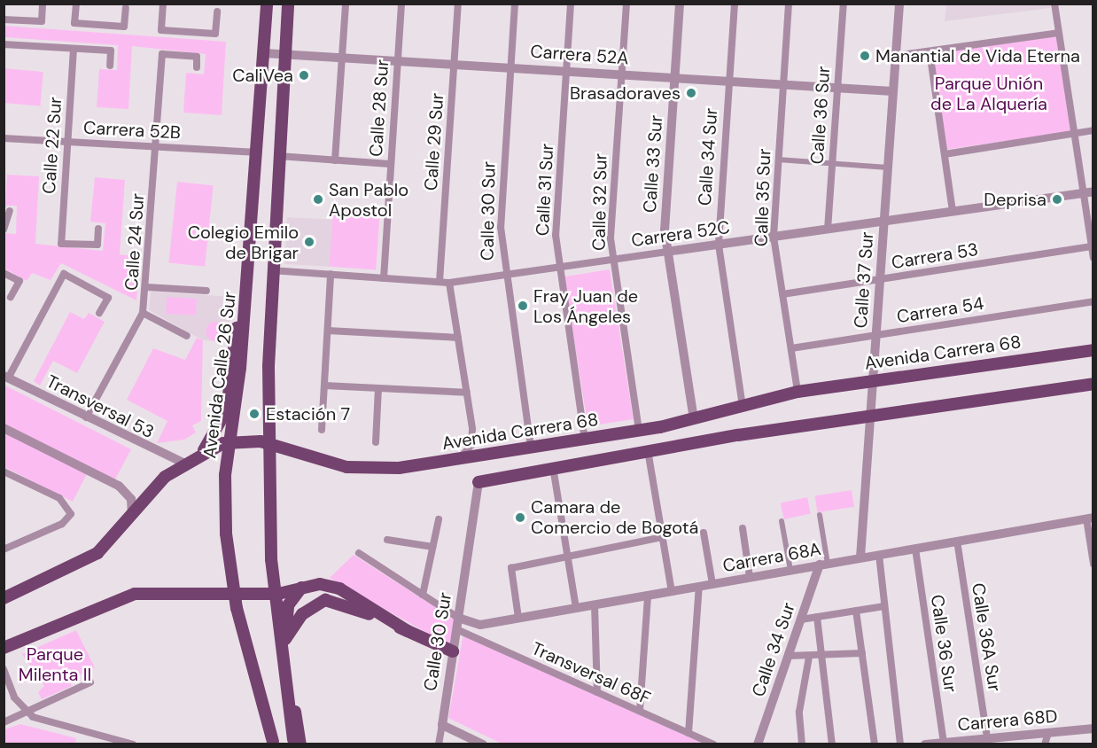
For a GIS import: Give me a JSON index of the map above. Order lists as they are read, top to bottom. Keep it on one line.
{"streets":{"main road":["Avenida Carrera 68","Avenida Calle 26 Sur"],"street":["Carrera 52A","Calle 28 Sur","Calle 36 Sur","Carrera 52B","Calle 29 Sur","Calle 22 Sur","Calle 34 Sur","Calle 33 Sur","Calle 31 Sur","Calle 35 Sur","Calle 32 Sur","Calle 30 Sur","Carrera 52C","Calle 24 Sur","Carrera 53","Calle 37 Sur","Carrera 54","Transversal 53","Carrera 68A","Calle 36A Sur","Transversal 68F","Carrera 68D"]},"crossings":[["Carrera 52A","Calle 28 Sur"],["Carrera 52A","Calle 36 Sur"],["Carrera 52A","Calle 29 Sur"],["Carrera 52A","Calle 34 Sur"],["Carrera 52A","Calle 33 Sur"],["Carrera 52A","Calle 31 Sur"],["Carrera 52A","Calle 35 Sur"],["Carrera 52A","Calle 32 Sur"],["Carrera 52A","Calle 30 Sur"],["Carrera 52A","Calle 37 Sur"],["Carrera 52A","Avenida Calle 26 Sur"],["Calle 28 Sur","Carrera 52C"],["Calle 36 Sur","Carrera 52C"],["Calle 36 Sur","Carrera 68A"],["Calle 36 Sur","Carrera 68D"],["Carrera 52B","Calle 22 Sur"],["Carrera 52B","Calle 24 Sur"],["Carrera 52B","Avenida Calle 26 Sur"],["Calle 29 Sur","Carrera 52C"],["Calle 34 Sur","Carrera 52C"],["Calle 34 Sur","Avenida Carrera 68"],["Calle 34 Sur","Carrera 68A"],["Calle 33 Sur","Carrera 52C"],["Calle 33 Sur","Avenida Carrera 68"],["Calle 31 Sur","Carrera 52C"],["Calle 31 Sur","Avenida Carrera 68"],["Calle 35 Sur","Carrera 52C"],["Calle 35 Sur","Carrera 53"],["Calle 35 Sur","Carrera 54"],["Calle 35 Sur","Avenida Carrera 68"],["Calle 32 Sur","Carrera 52C"],["Calle 32 Sur","Avenida Carrera 68"],["Calle 30 Sur","Carrera 52C"],["Calle 30 Sur","Avenida Carrera 68"],["Calle 30 Sur","Carrera 68A"],["Calle 30 Sur","Transversal 68F"],["Carrera 52C","Calle 37 Sur"],["Calle 24 Sur","Transversal 53"],["Carrera 53","Calle 37 Sur"],["Calle 37 Sur","Carrera 54"],["Calle 37 Sur","Avenida Carrera 68"],["Calle 37 Sur","Carrera 68A"],["Avenida Carrera 68","Transversal 53"],["Carrera 68A","Calle 36A Sur"],["Calle 36A Sur","Carrera 68D"]],"parks":["Parque Unión de La Alquería","Parque Milenta II"],"places":["Manantial de Vida Eterna","CaliVea","Brasadoraves","San Pablo Apostol","Deprisa","Colegio Emilo de Brigar","Fray Juan de Los Ángeles","Estación 7","Camara de Comercio de Bogotá"]}
